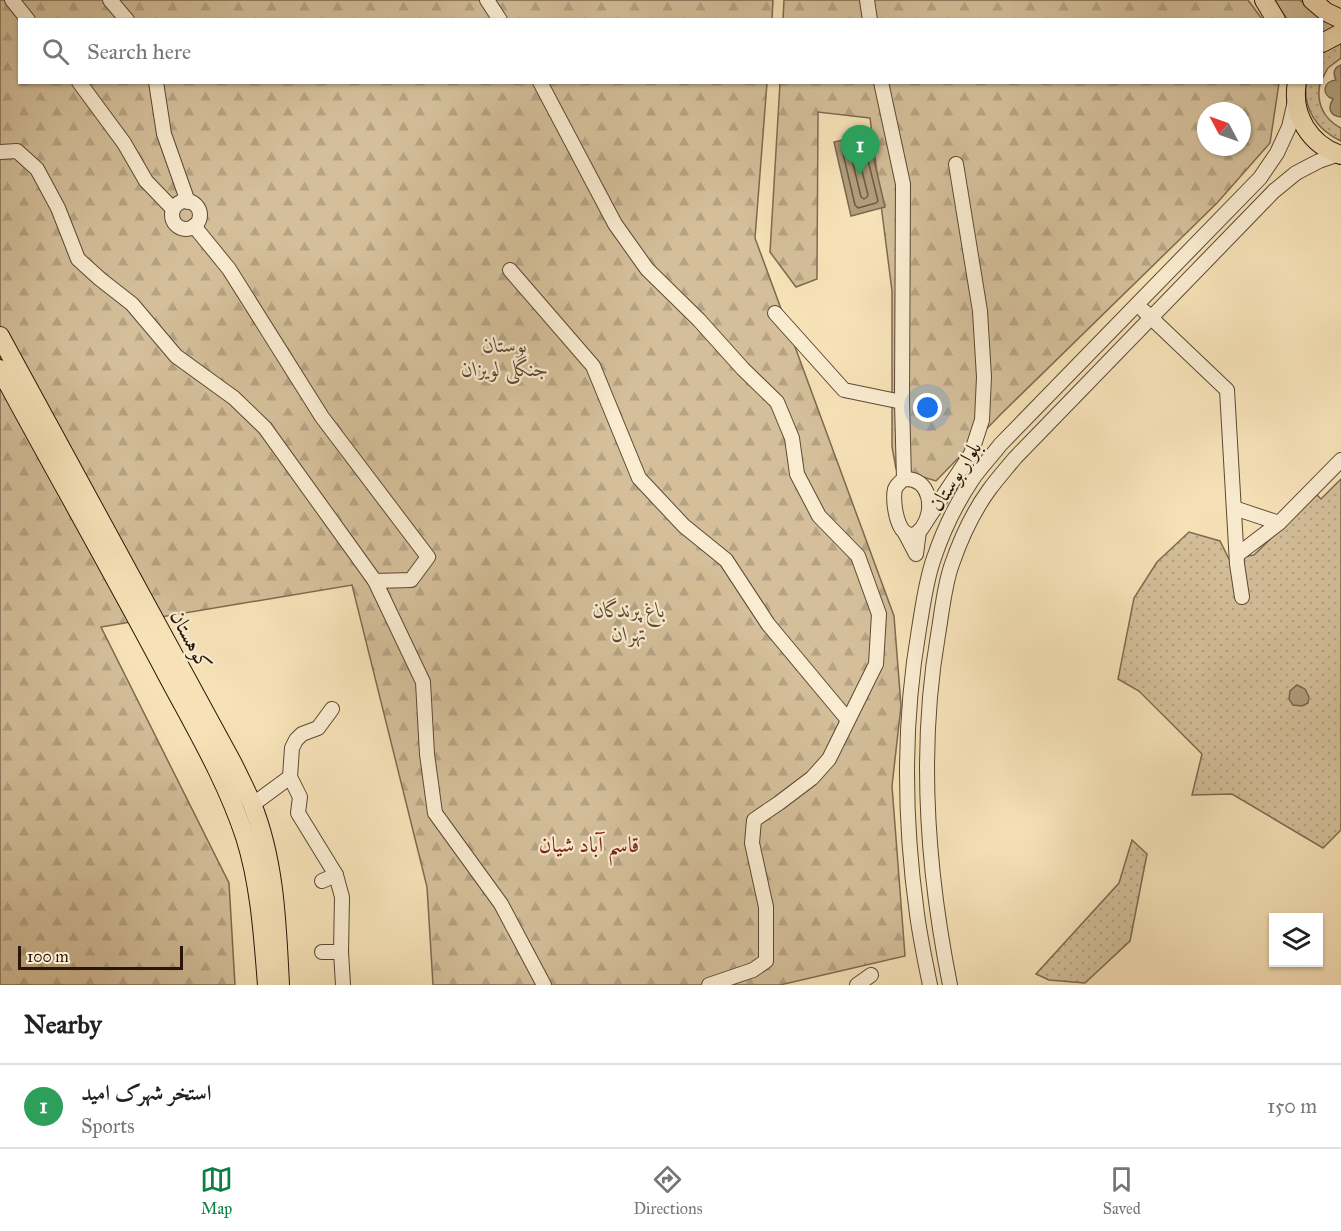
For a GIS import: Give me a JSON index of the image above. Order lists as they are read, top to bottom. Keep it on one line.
{"streets":{"main road":["کوهستان"],"street":["بلوار بوستان"]},"districts":["قاسم آباد شیان"],"parks":["بوستان جنگلی لویزان","باغ پرندگان تهران"],"scale_bar":"100 m","north":"top left","page":{"search":"Search here","pins":"1","scale":"100 m","heading":"Nearby","list":[{"mark":"1","name":"استخر شهرک امید","note":"Sports","value":"150 m"}],"nav":["Map","Directions","Saved"]}}
